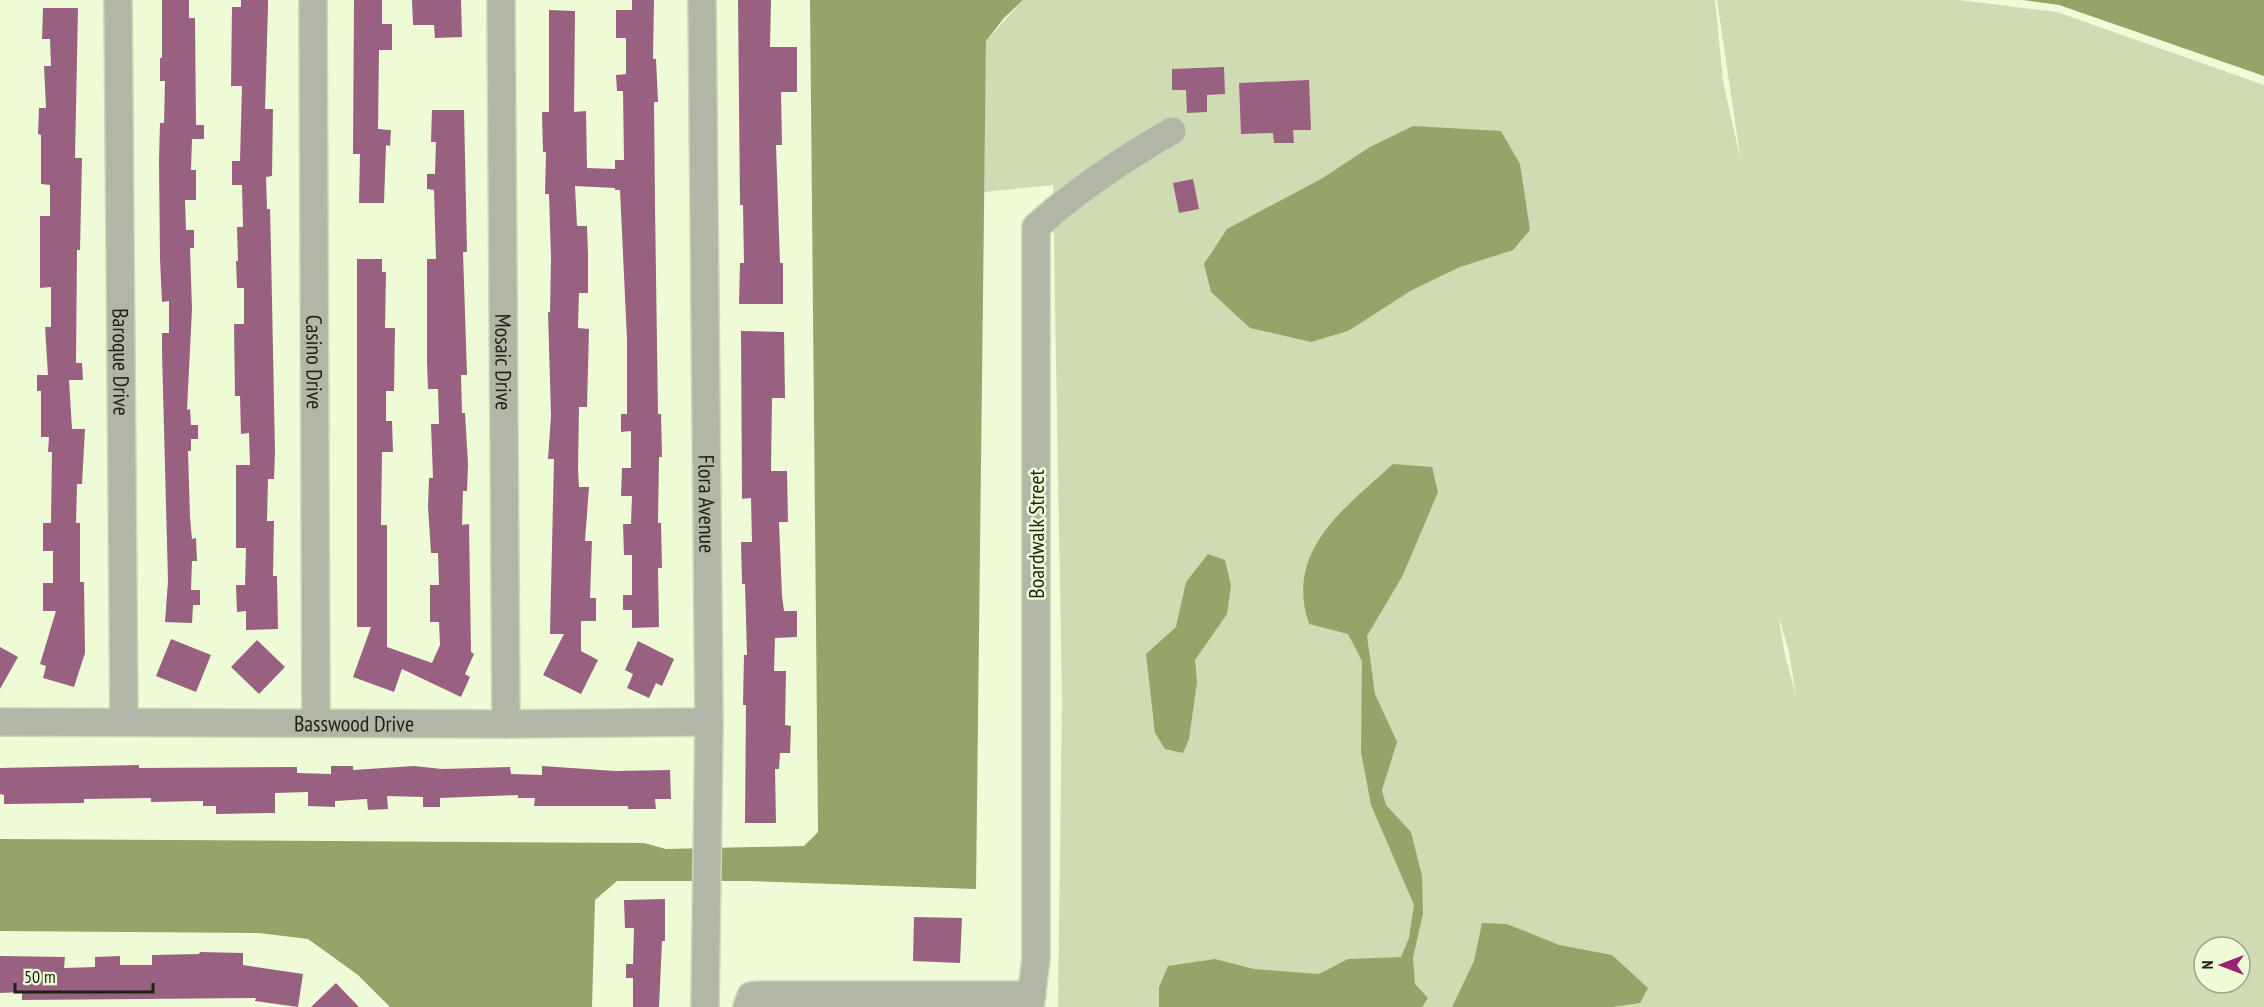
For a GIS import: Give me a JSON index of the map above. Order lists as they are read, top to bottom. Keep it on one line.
{"streets":{"street":["Baroque Drive","Casino Drive","Mosaic Drive","Flora Avenue","Boardwalk Street","Basswood Drive"]},"crossings":[["Baroque Drive","Basswood Drive"],["Casino Drive","Basswood Drive"],["Mosaic Drive","Basswood Drive"],["Flora Avenue","Basswood Drive"]],"scale_bar":"50 m","north":"left"}
